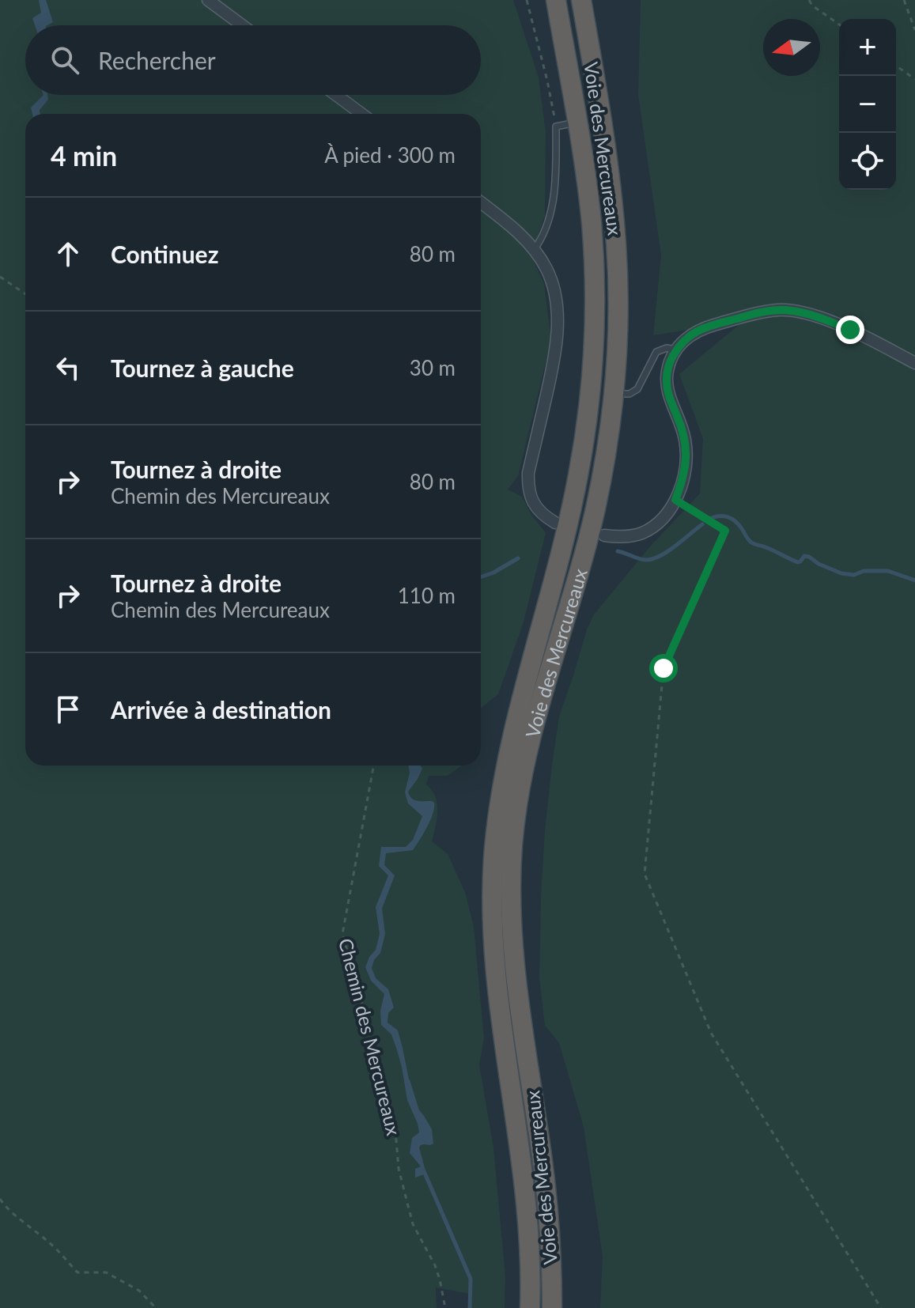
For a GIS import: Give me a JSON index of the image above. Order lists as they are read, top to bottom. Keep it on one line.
{"streets":{"highway":["Voie des Mercureaux"],"path":["Chemin des Mercureaux"]},"north":"left","page":{"map_buttons":["+","−"],"search":"Rechercher","heading":["4 min","À pied · 300 m"],"list":[["Continuez","80 m"],["Tournez à gauche","30 m"],["Tournez à droite","Chemin des Mercureaux","80 m"],["Tournez à droite","Chemin des Mercureaux","110 m"],"Arrivée à destination"]}}
